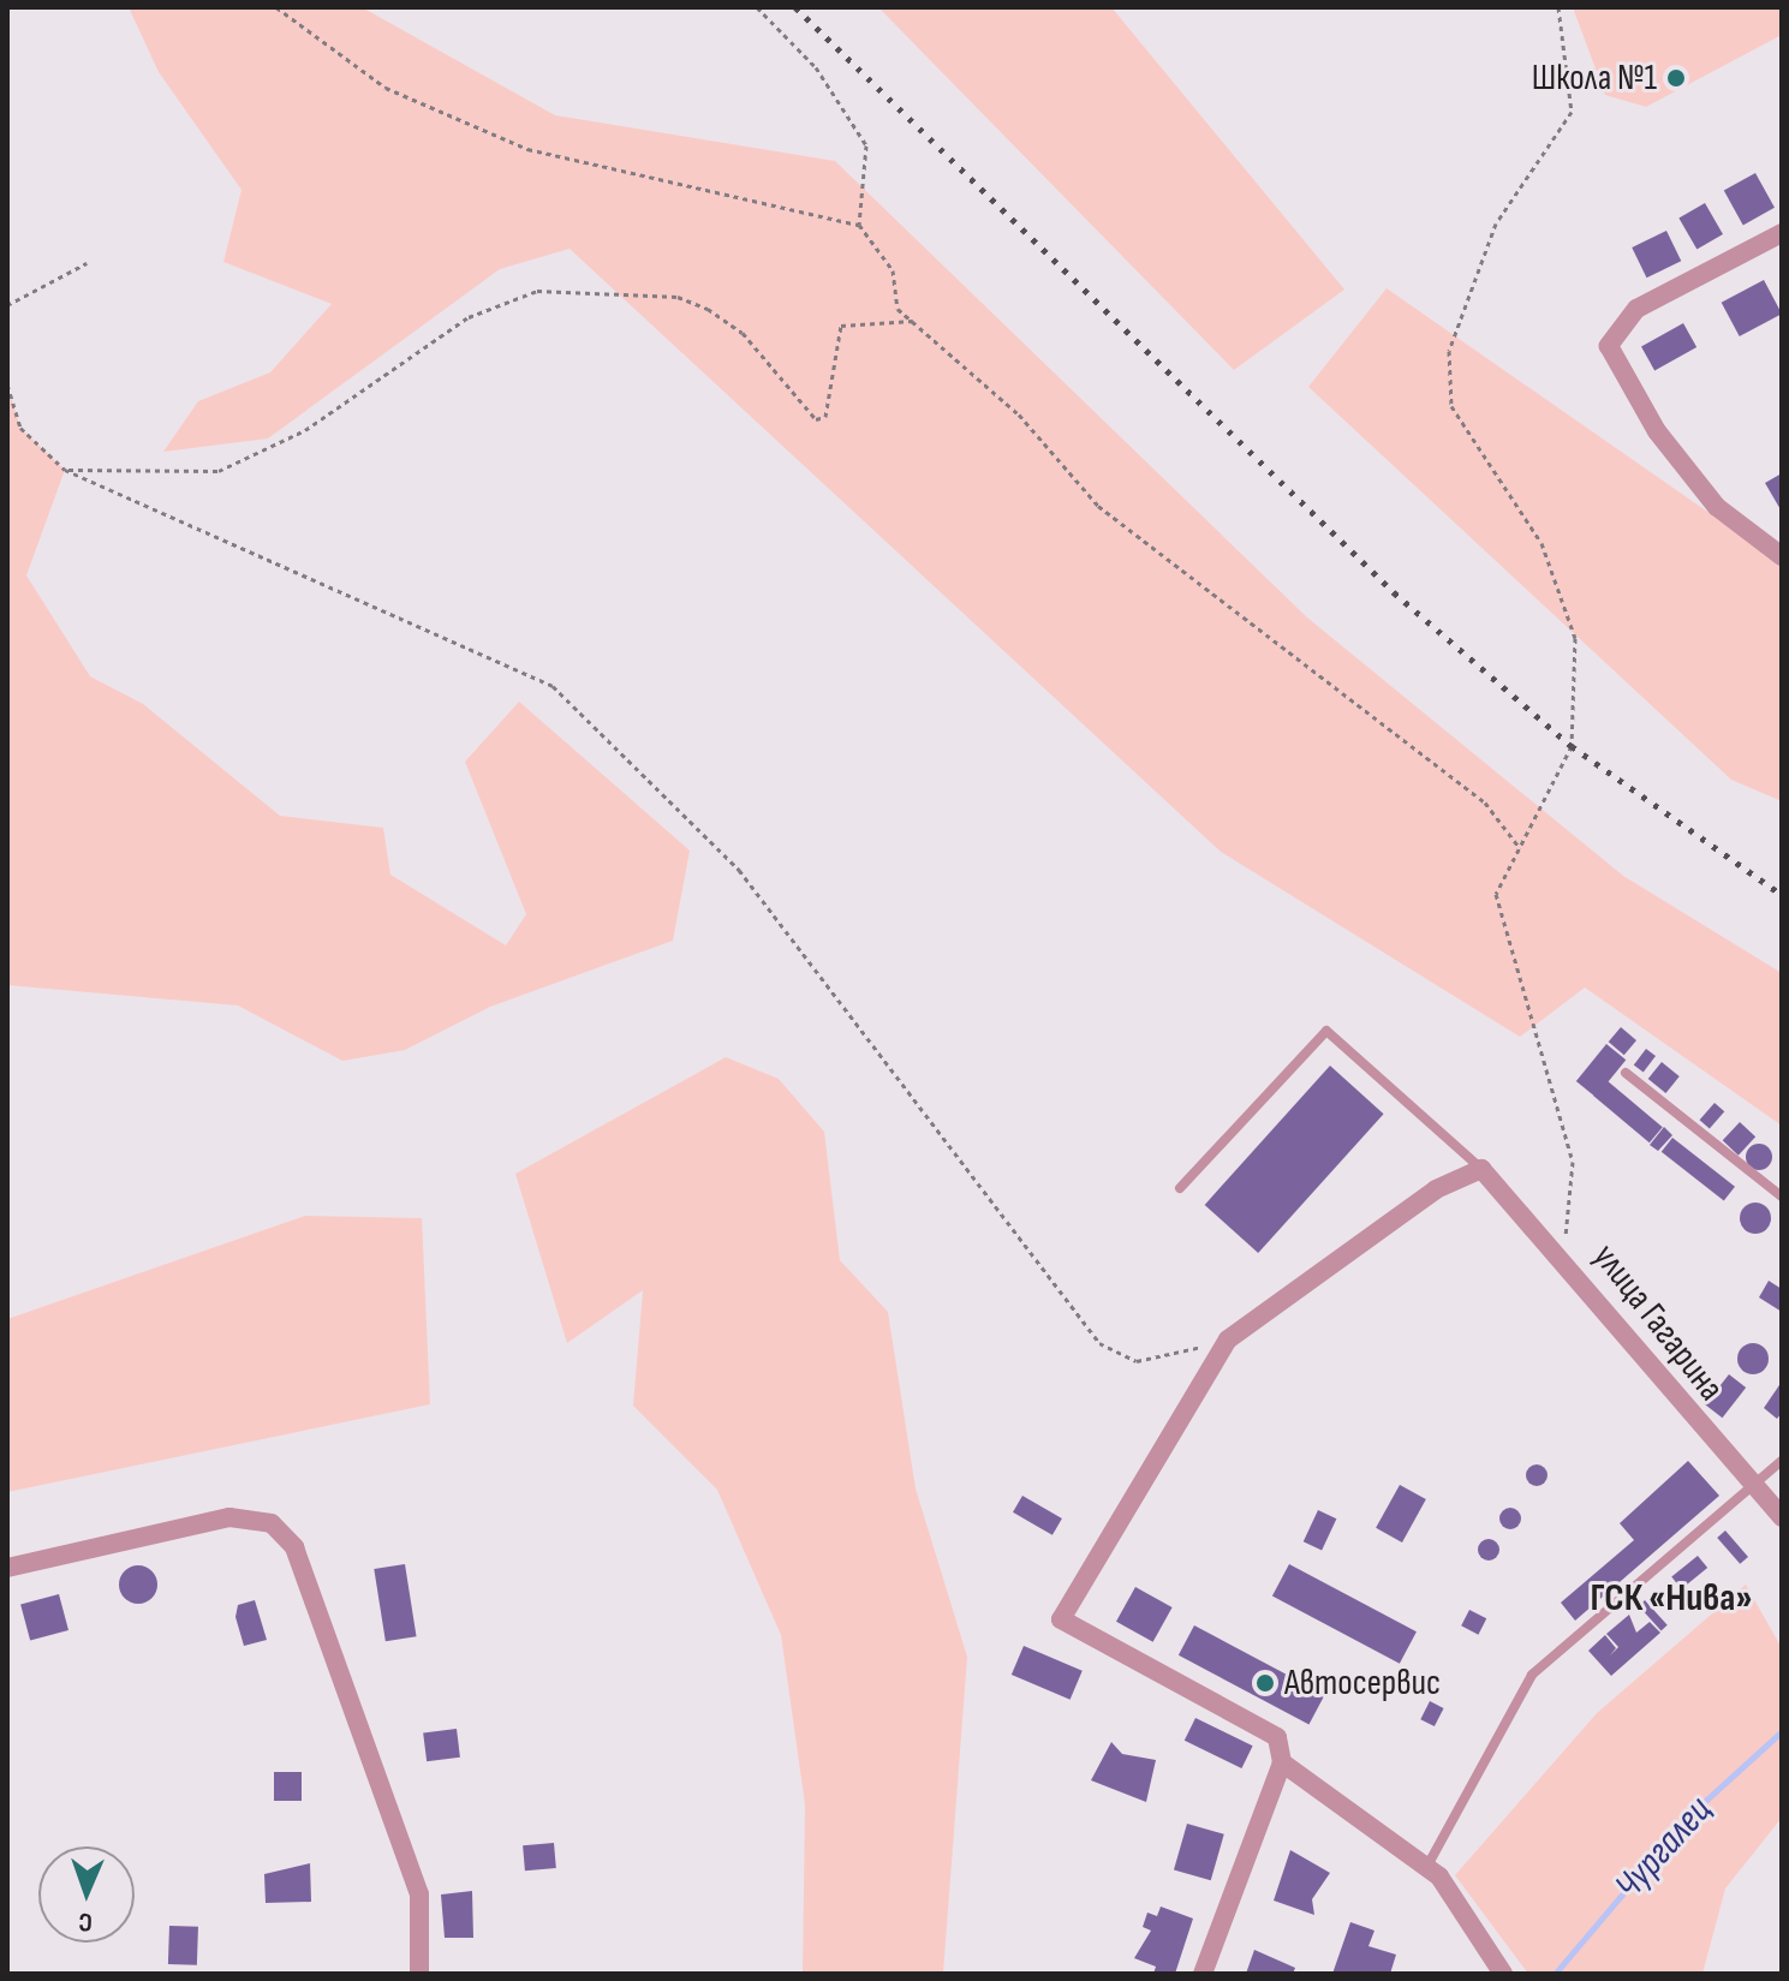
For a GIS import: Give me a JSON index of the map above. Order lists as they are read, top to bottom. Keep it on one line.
{"streets":{"street":["улица Гагарина"]},"districts":["ГСК «Нива»"],"water":["Чургалец"],"places":["Школа №1","Автосервис"],"north":"bottom"}
